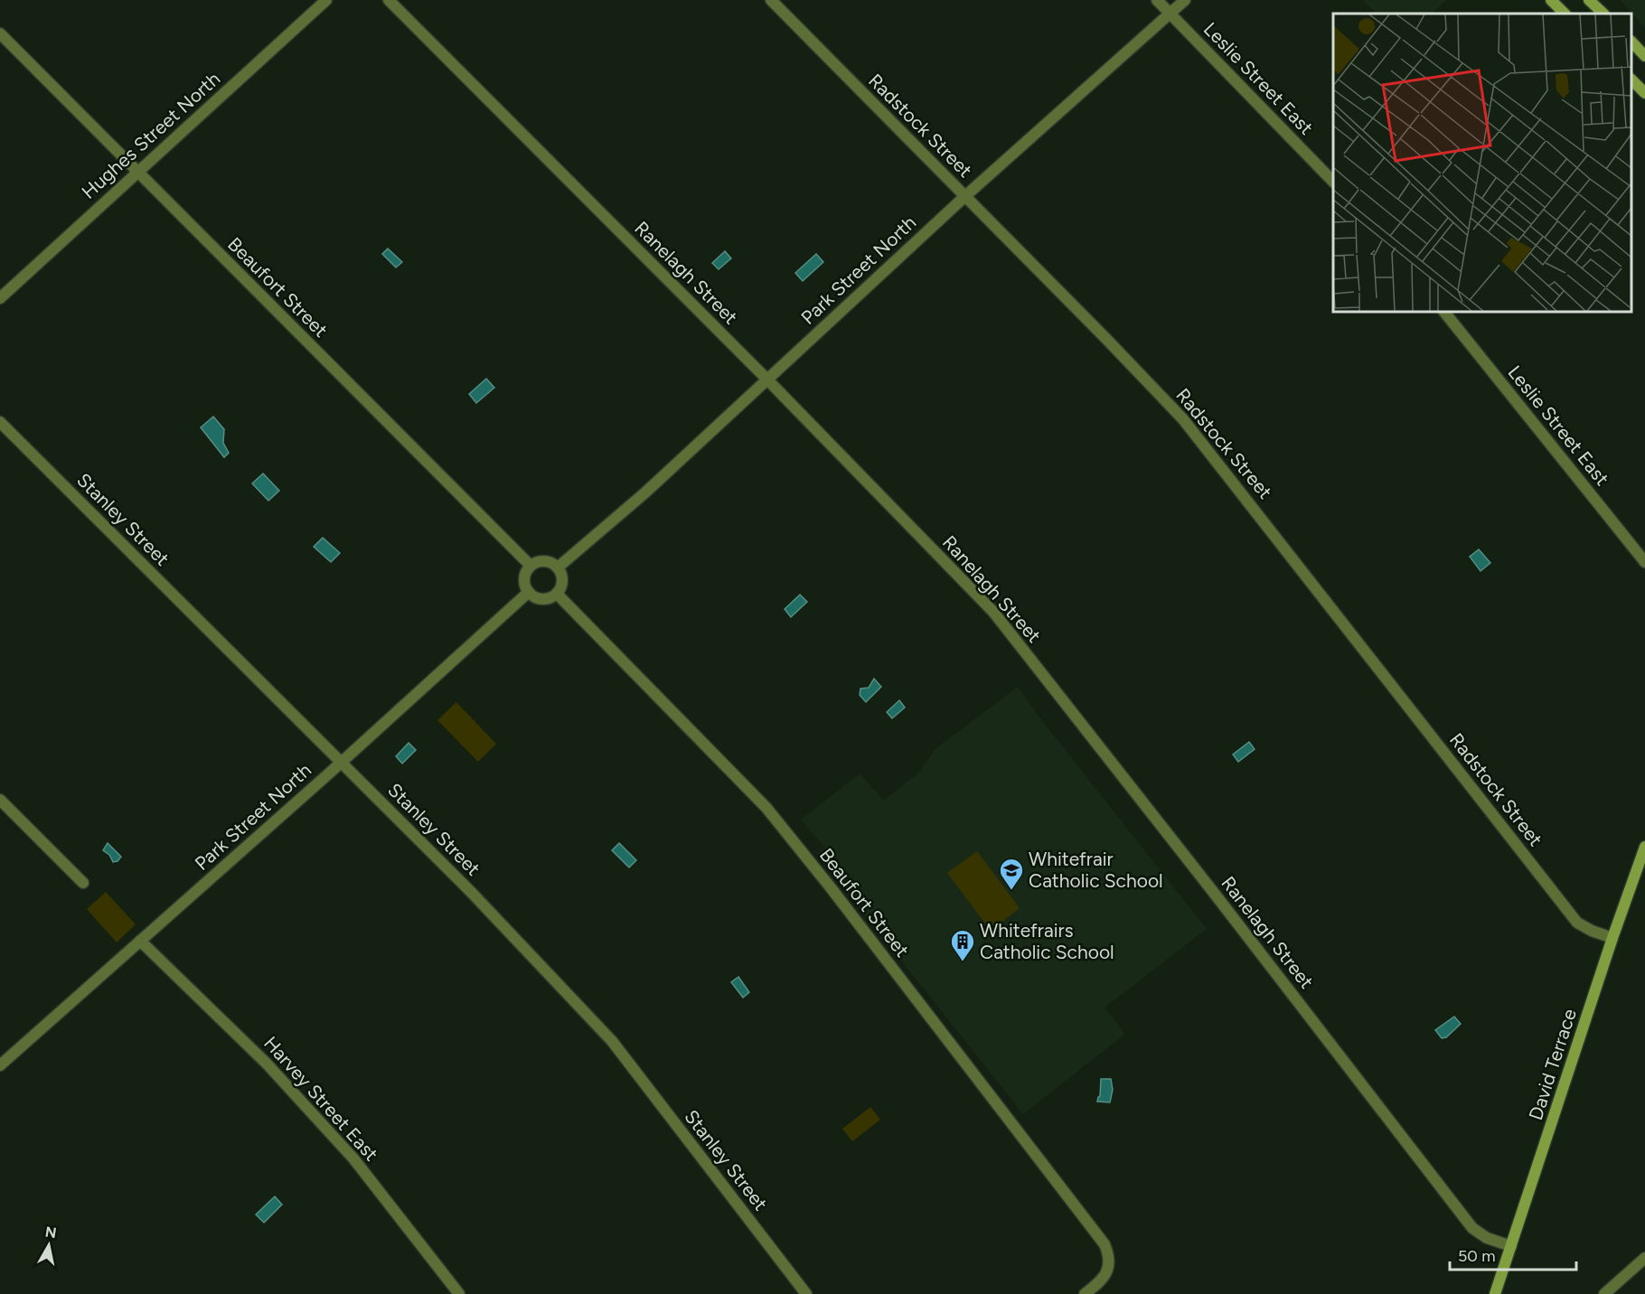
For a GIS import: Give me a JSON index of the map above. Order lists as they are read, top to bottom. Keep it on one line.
{"streets":{"main road":["David Terrace"],"street":["Leslie Street East","Radstock Street","Hughes Street North","Park Street North","Ranelagh Street","Beaufort Street","Stanley Street","Harvey Street East"]},"crossings":[["Leslie Street East","Park Street North"],["Radstock Street","Park Street North"],["Radstock Street","David Terrace"],["Hughes Street North","Beaufort Street"],["Park Street North","Ranelagh Street"],["Park Street North","Beaufort Street"],["Park Street North","Stanley Street"],["Park Street North","Harvey Street East"],["Ranelagh Street","David Terrace"]],"places":{"school or university":["Whitefrair Catholic School"],"building":["Whitefrairs Catholic School"]},"scale_bar":"50 m","north":"top"}
